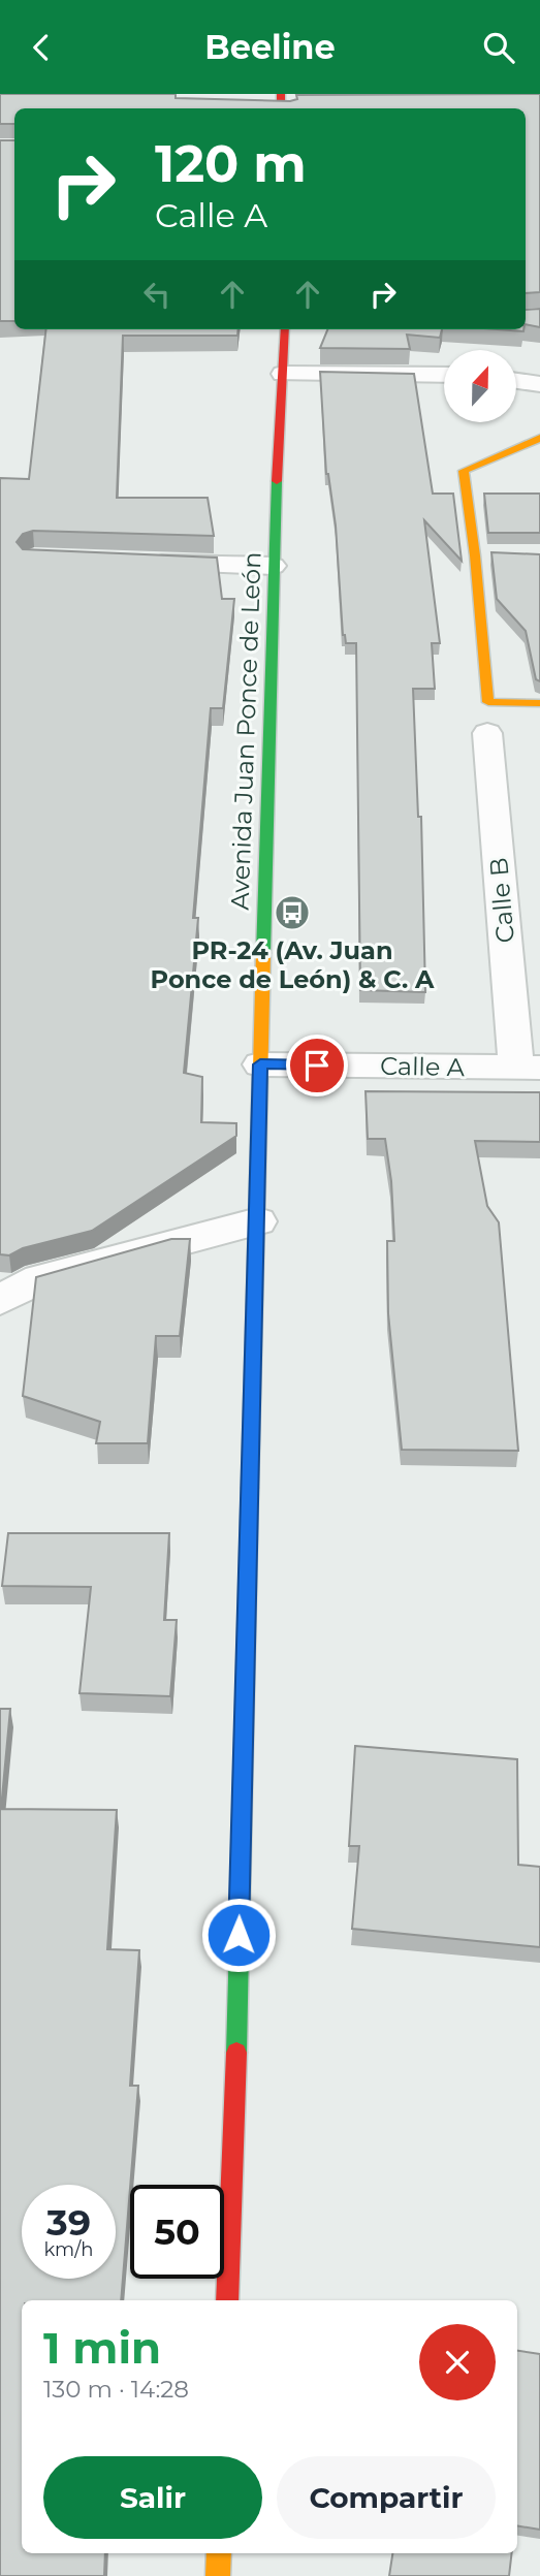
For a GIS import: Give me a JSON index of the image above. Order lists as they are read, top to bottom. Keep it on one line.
{"streets":{"main road":["Avenida Juan Ponce de León"],"street":["Calle B","Calle A"]},"crossings":[["Avenida Juan Ponce de León","Calle A"],["Calle B","Calle A"]],"places":{"bus stop":["PR-24 (Av. Juan Ponce de León) & C. A"]},"north":"top","page":{"header":"Beeline","turn":["120 m","Calle A"],"speed":"39 km/h","limit":"50","heading":["1 min","130 m · 14:28"],"buttons":["Salir","Compartir"]}}
